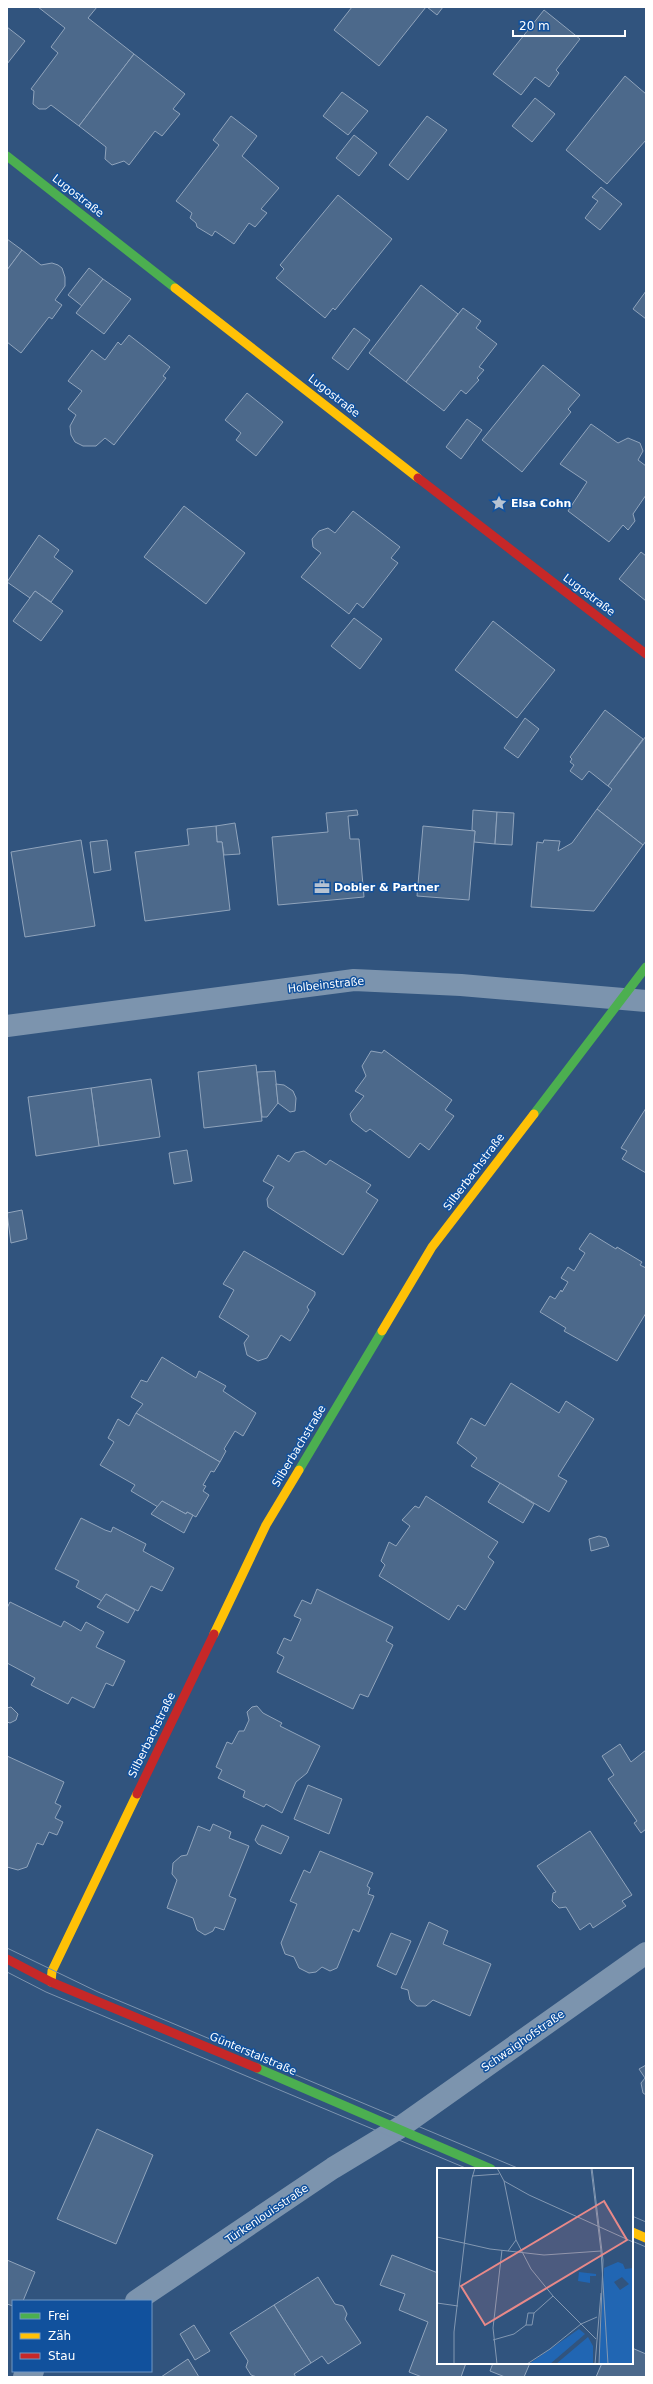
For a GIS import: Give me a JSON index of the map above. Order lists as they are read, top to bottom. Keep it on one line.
{"streets":{"street":["Lugostraße","Holbeinstraße","Silberbachstraße","Schwaighofstraße","Günterstalstraße","Türkenlouisstraße"]},"crossings":[["Holbeinstraße","Silberbachstraße"],["Silberbachstraße","Günterstalstraße"],["Schwaighofstraße","Günterstalstraße"],["Schwaighofstraße","Türkenlouisstraße"],["Günterstalstraße","Türkenlouisstraße"]],"places":{"place":["Elsa Cohn"],"office":["Dobler & Partner"]},"legend":["Frei","Zäh","Stau"],"scale_bar":"20 m"}
